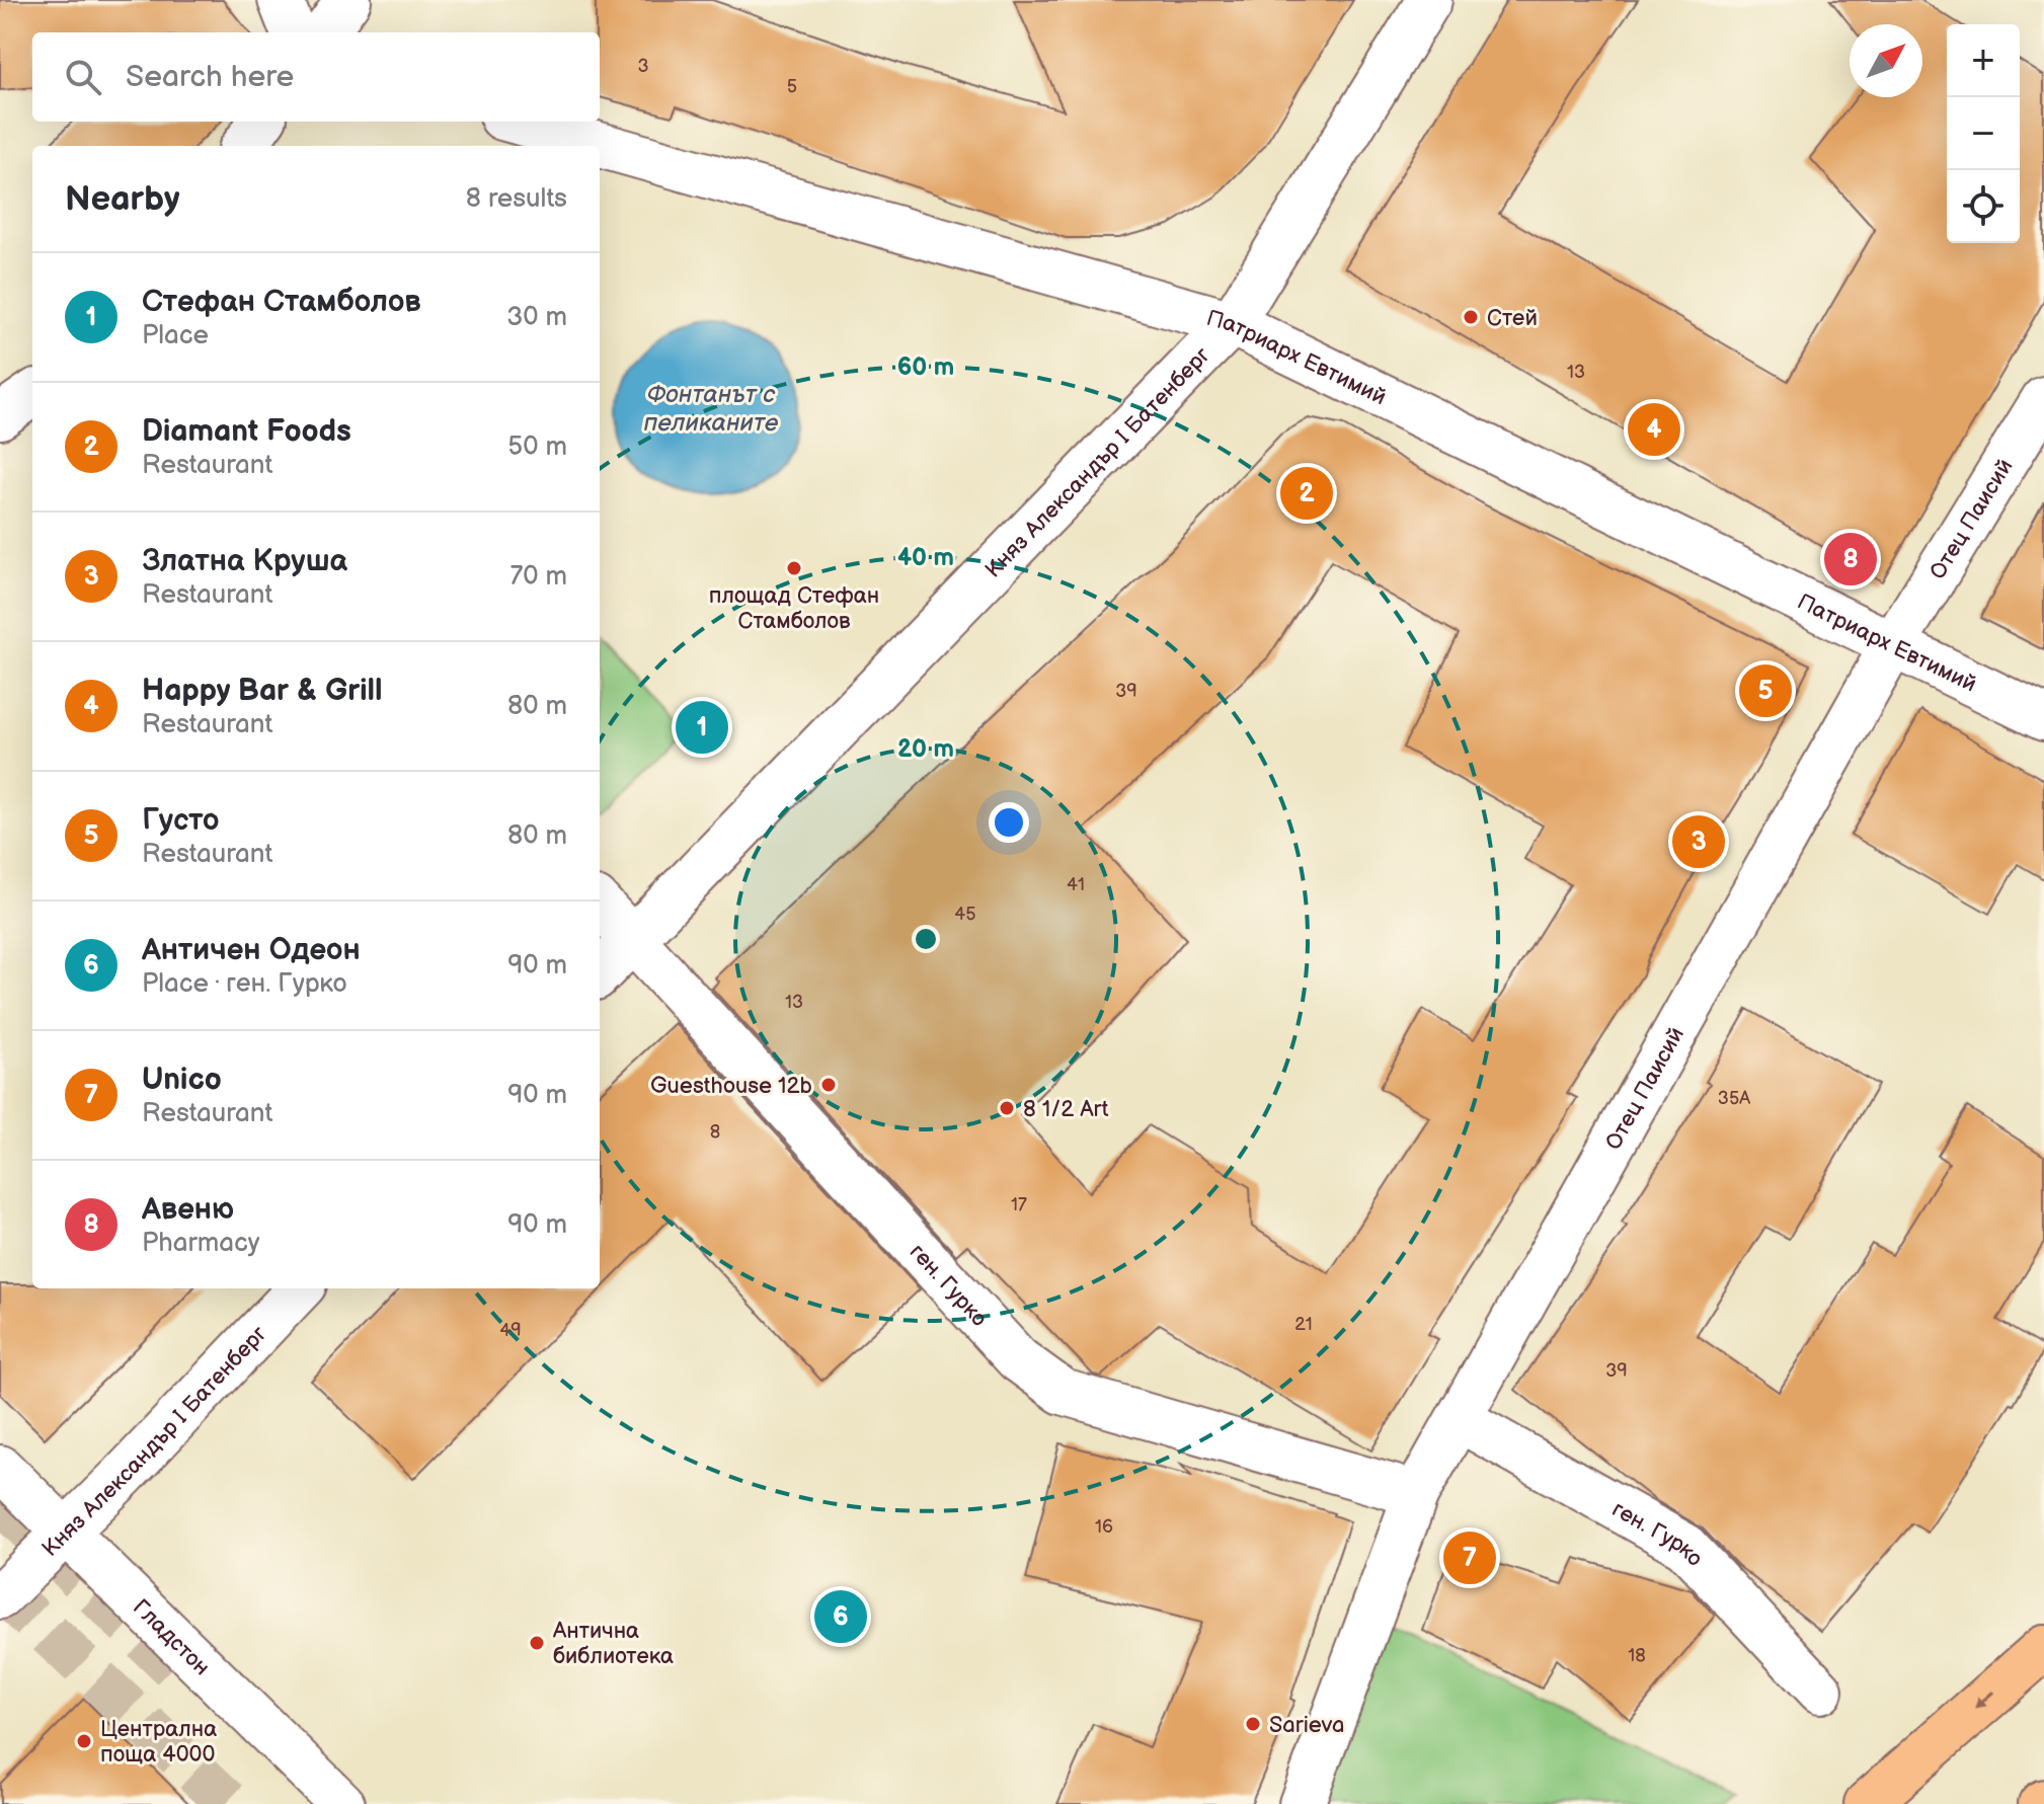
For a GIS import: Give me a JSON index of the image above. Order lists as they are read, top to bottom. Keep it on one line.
{"streets":{"street":["Патриарх Евтимий","Княз Александър I Батенберг","Отец Паисий","ген. Гурко","Гладстон"]},"crossings":[["Патриарх Евтимий","Княз Александър I Батенберг"],["Патриарх Евтимий","Отец Паисий"],["Княз Александър I Батенберг","ген. Гурко"],["Княз Александър I Батенберг","Гладстон"],["Отец Паисий","ген. Гурко"]],"water":["Фонтанът с пеликаните"],"places":["Стей","площад Стефан Стамболов","Guesthouse 12b","8 1/2 Art","Антична библиотека","Sarieva","Централна поща 4000"],"house_numbers":["3","5","13","39","41","45","13","35А","8","17","21","49","39","16","18"],"north":"top right","page":{"map_buttons":["+","−"],"search":"Search here","heading":["Nearby","8 results"],"list":[{"mark":"1","name":"Стефан Стамболов","note":"Place","value":"30 m"},{"mark":"2","name":"Diamant Foods","note":"Restaurant","value":"50 m"},{"mark":"3","name":"Златна Круша","note":"Restaurant","value":"70 m"},{"mark":"4","name":"Happy Bar & Grill","note":"Restaurant","value":"80 m"},{"mark":"5","name":"Густо","note":"Restaurant","value":"80 m"},{"mark":"6","name":"Античен Одеон","note":"Place · ген. Гурко","value":"90 m"},{"mark":"7","name":"Unico","note":"Restaurant","value":"90 m"},{"mark":"8","name":"Авеню","note":"Pharmacy","value":"90 m"}],"pins":["4","2","8","5","1","3","7","6"]},"rings":["60 m","40 m","20 m"]}
